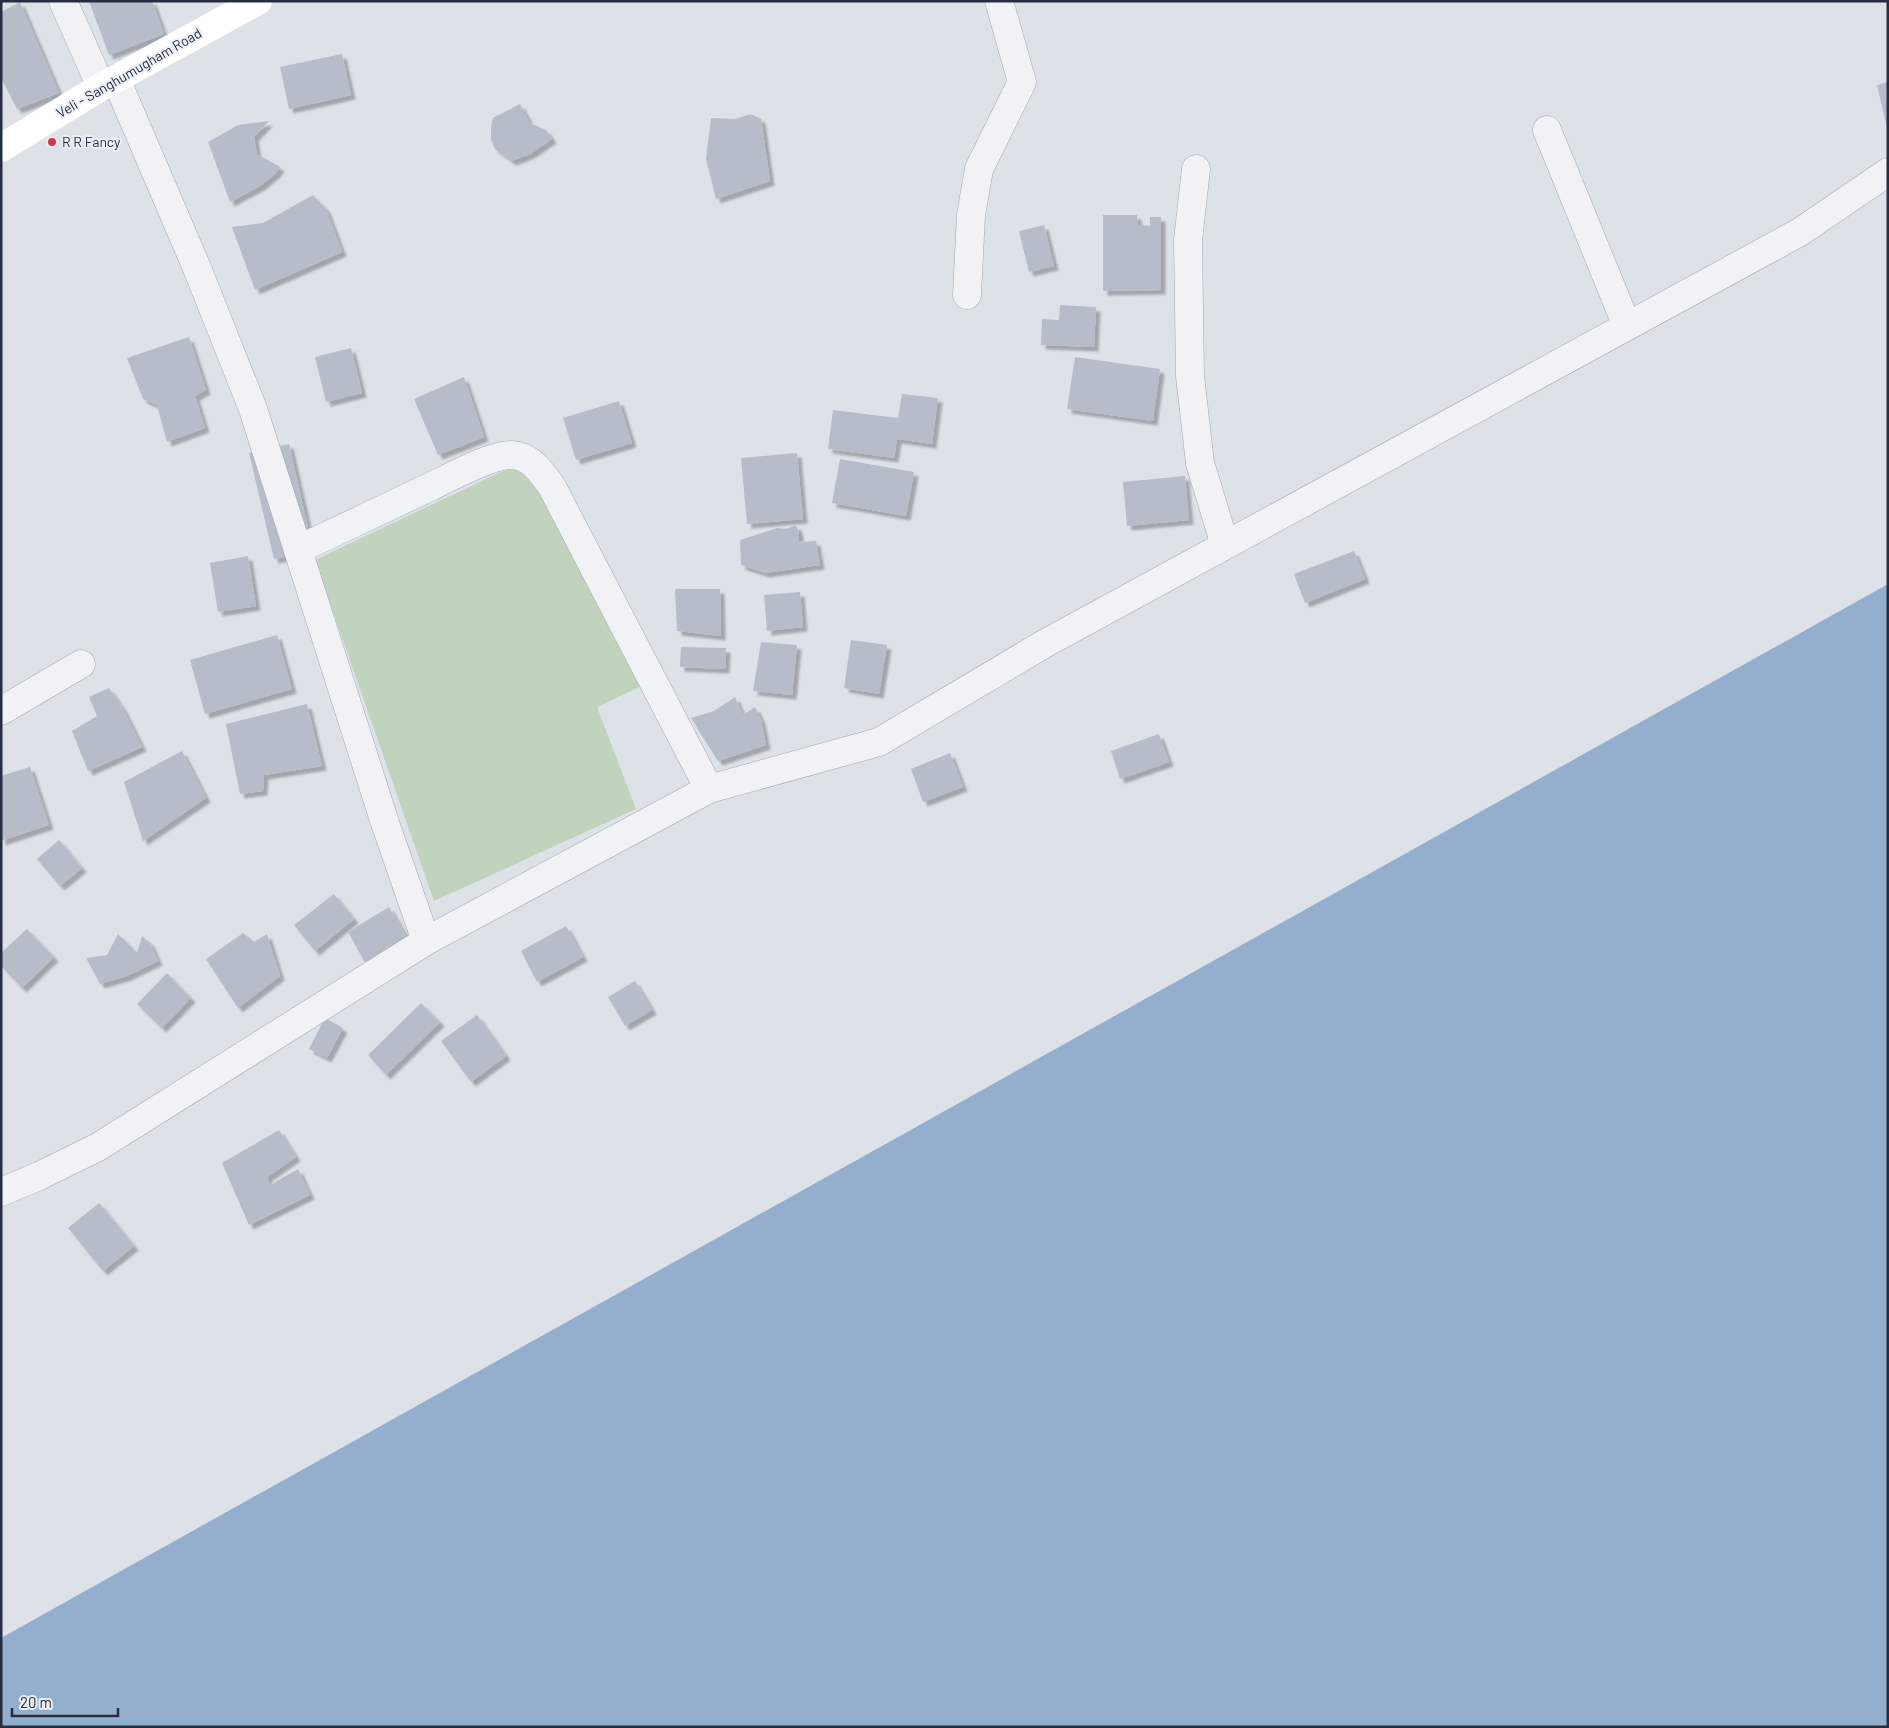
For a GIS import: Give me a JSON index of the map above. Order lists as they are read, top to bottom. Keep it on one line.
{"streets":{"main road":["Veli - Sanghumugham Road"]},"places":["R R Fancy"],"scale_bar":"20 m"}
